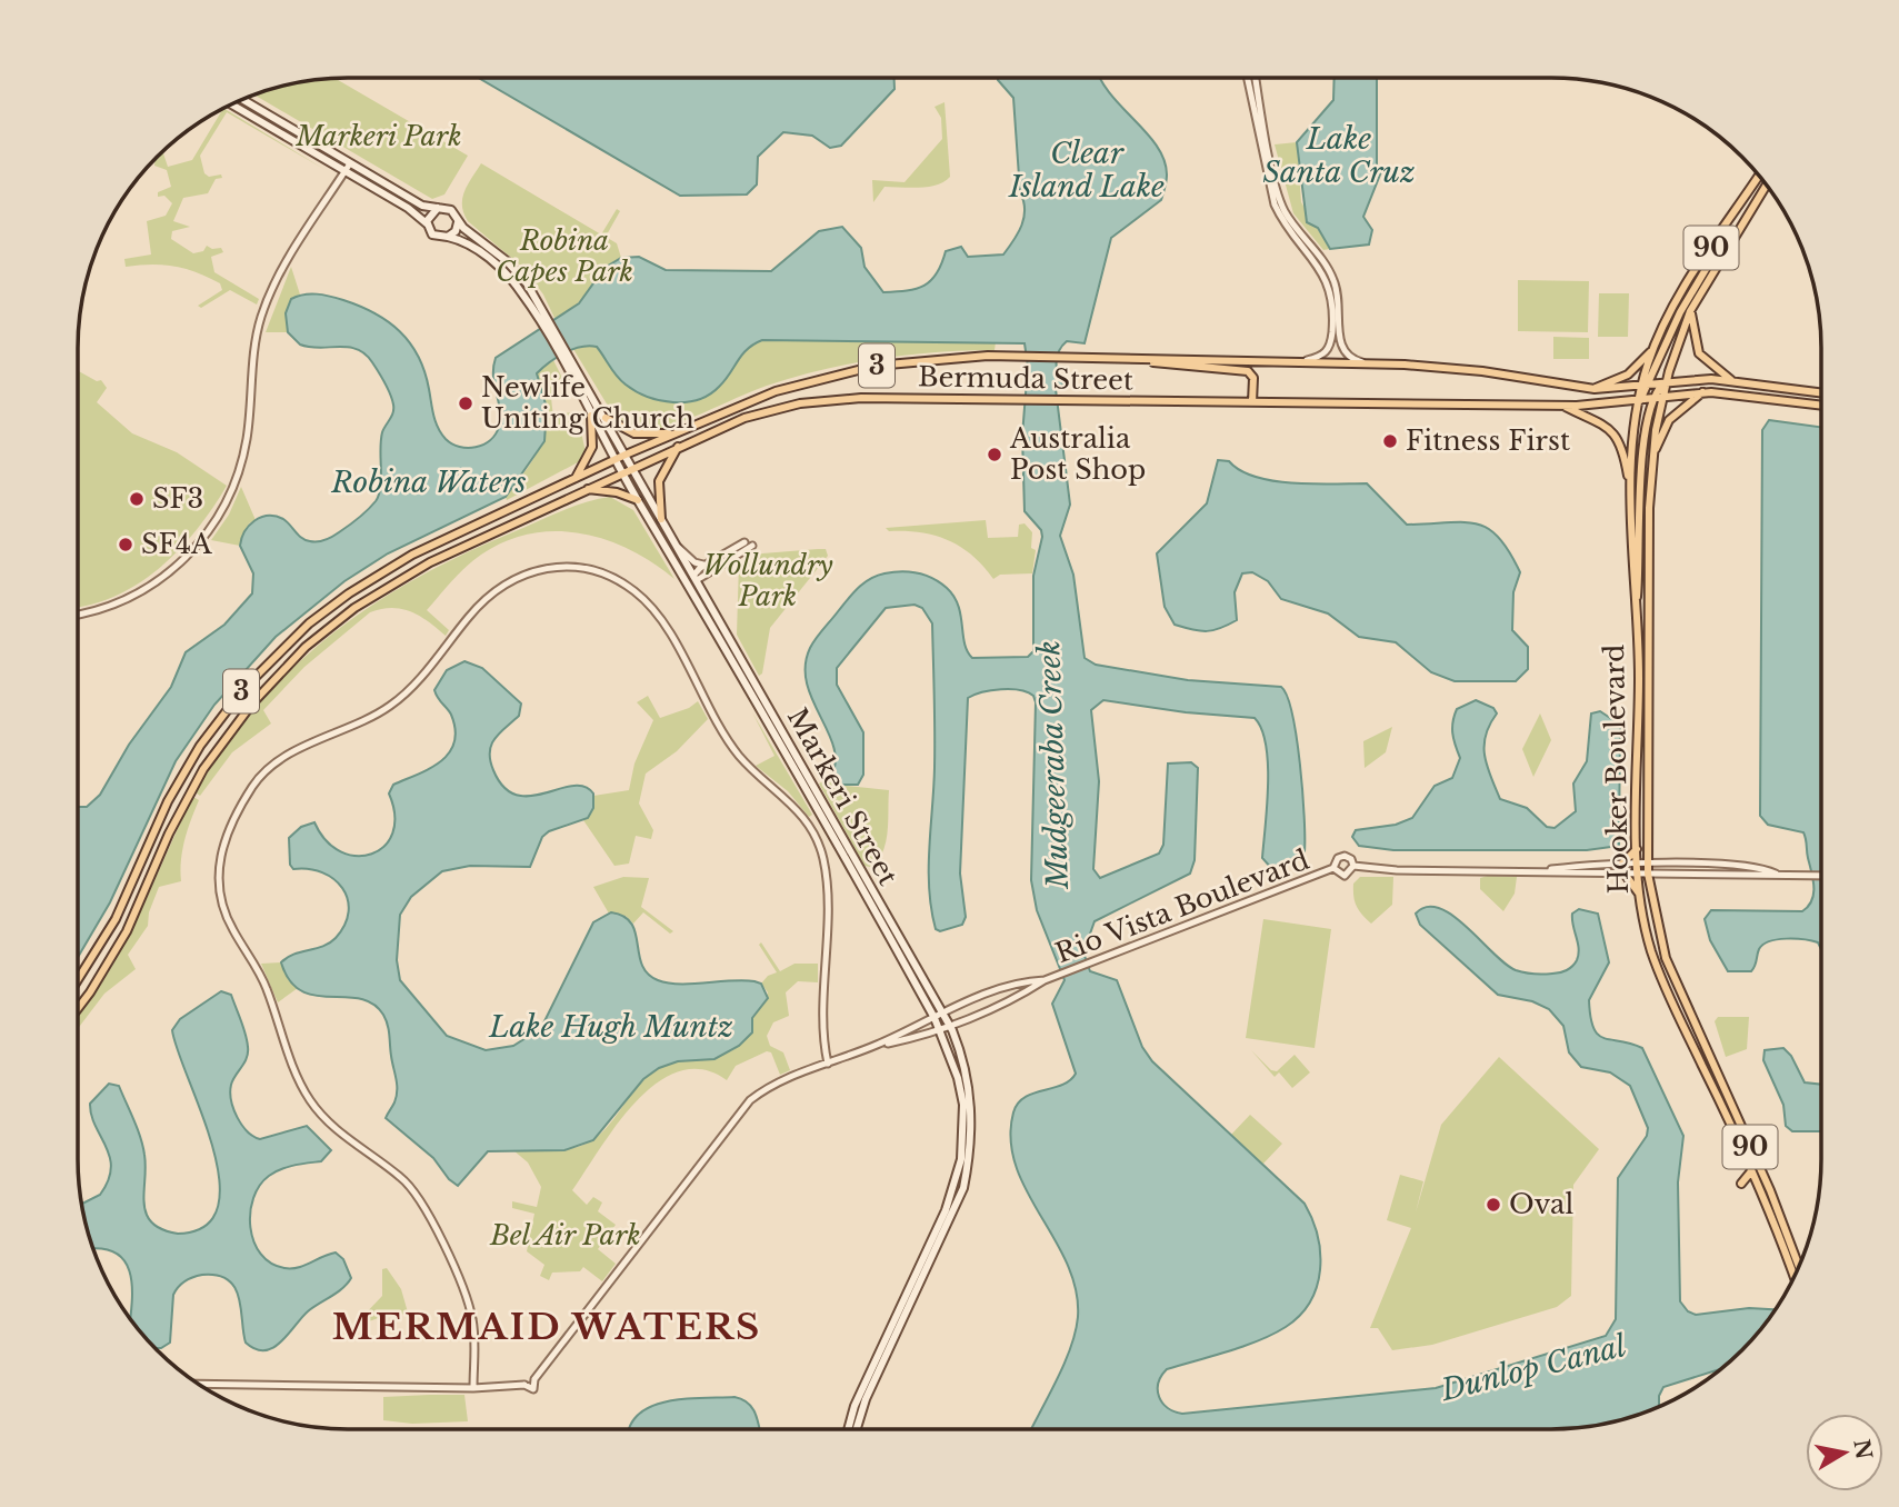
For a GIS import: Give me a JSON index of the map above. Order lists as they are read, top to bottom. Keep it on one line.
{"streets":{"main road":["90","3","Bermuda Street","Hooker Boulevard","Markeri Street"],"street":["Rio Vista Boulevard"]},"crossings":[["90","Bermuda Street"],["90","Hooker Boulevard"],["Bermuda Street","Hooker Boulevard"],["Bermuda Street","Markeri Street"],["Hooker Boulevard","Rio Vista Boulevard"],["Markeri Street","Rio Vista Boulevard"]],"districts":["MERMAID WATERS"],"water":["Lake Santa Cruz","Clear Island Lake","Robina Waters","Mudgeeraba Creek","Lake Hugh Muntz","Dunlop Canal"],"parks":["Markeri Park","Robina Capes Park","Wollundry Park","Bel Air Park"],"places":["Newlife Uniting Church","Fitness First","Australia Post Shop","SF3","SF4A","Oval"],"north":"right"}
